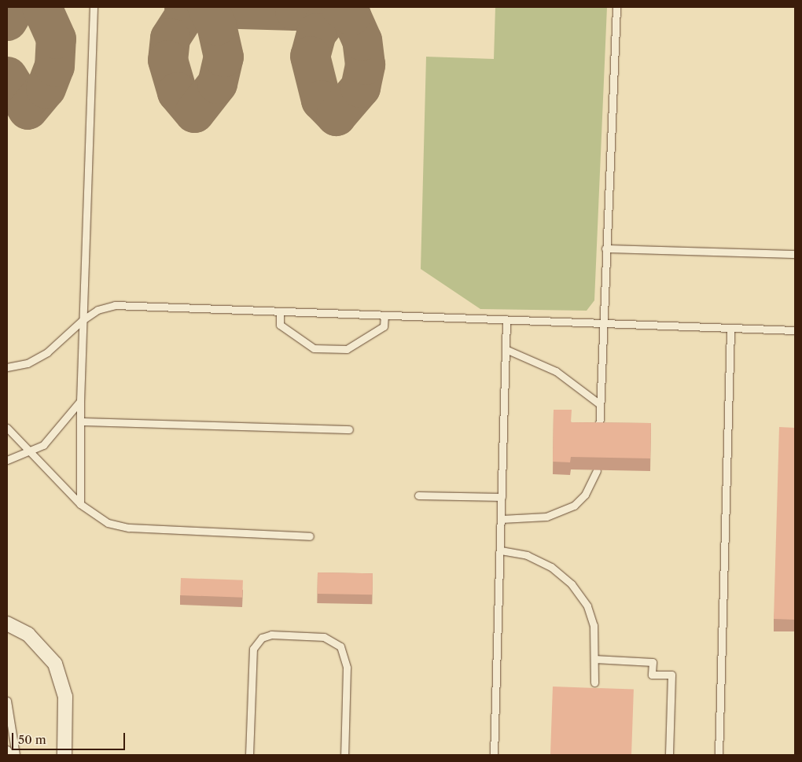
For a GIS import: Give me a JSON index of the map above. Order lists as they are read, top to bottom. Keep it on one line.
{"scale_bar":"50 m"}
